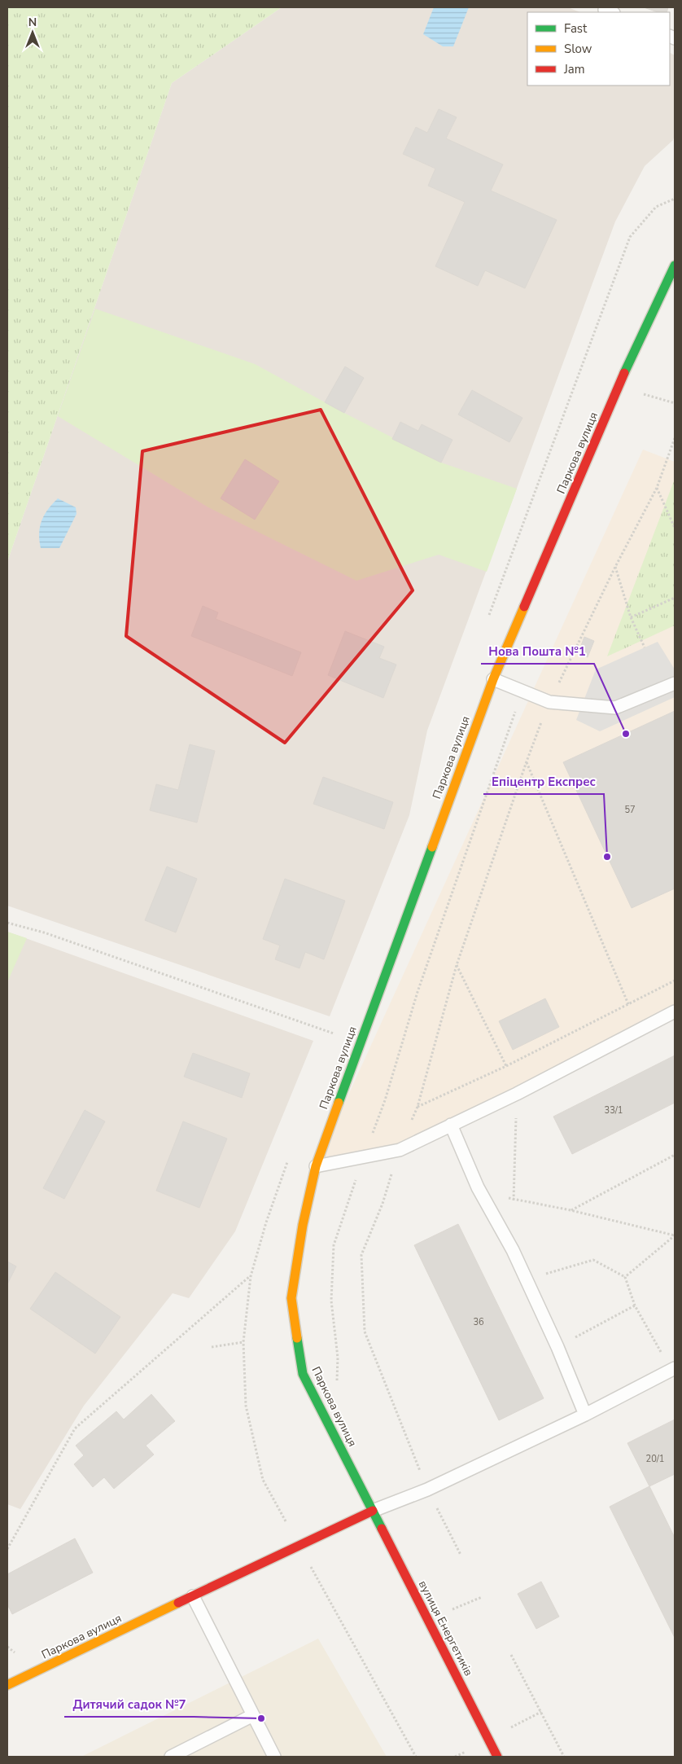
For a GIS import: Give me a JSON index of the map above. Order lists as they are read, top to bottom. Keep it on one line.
{"streets":{"street":["Паркова вулиця","вулиця Енергетиків"]},"crossings":[["Паркова вулиця","вулиця Енергетиків"]],"places":["Нова Пошта №1","Епіцентр Експрес","Дитячий садок №7"],"house_numbers":["57","33/1","36","20/1"],"legend":["Fast","Slow","Jam"],"north":"top"}
